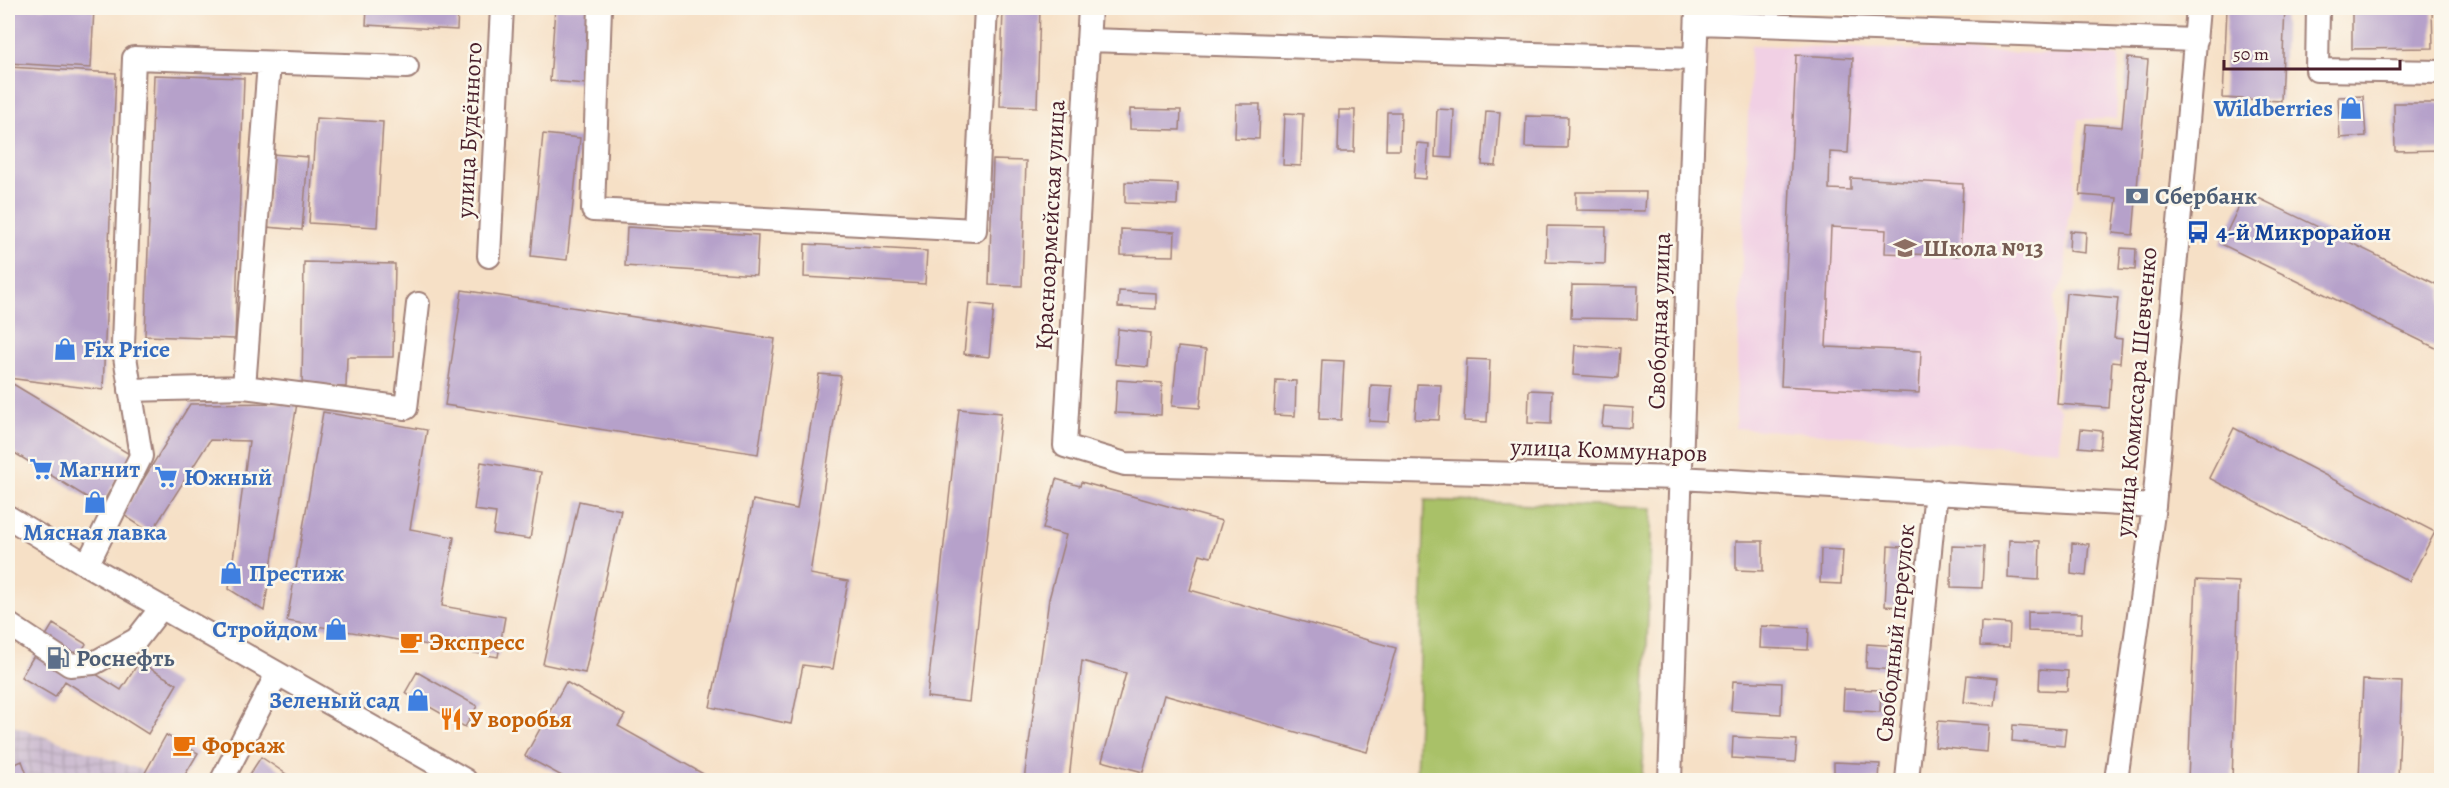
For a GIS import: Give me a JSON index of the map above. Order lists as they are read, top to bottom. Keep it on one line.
{"streets":{"street":["улица Будённого","Красноармейская улица","Свободная улица","улица Комиссара Шевченко","улица Коммунаров","Свободный переулок"]},"crossings":[["Красноармейская улица","улица Коммунаров"],["Свободная улица","улица Коммунаров"],["улица Комиссара Шевченко","улица Коммунаров"],["улица Коммунаров","Свободный переулок"]],"places":{"shop":["Wildberries","Fix Price","Мясная лавка","Престиж","Стройдом","Зеленый сад"],"bank":["Сбербанк"],"bus stop":["4-й Микрорайон"],"school or university":["Школа №13"],"supermarket":["Магнит","Южный"],"cafe":["Экспресс","Форсаж"],"fuel station":["Роснефть"],"restaurant":["У воробья"]},"scale_bar":"50 m"}
